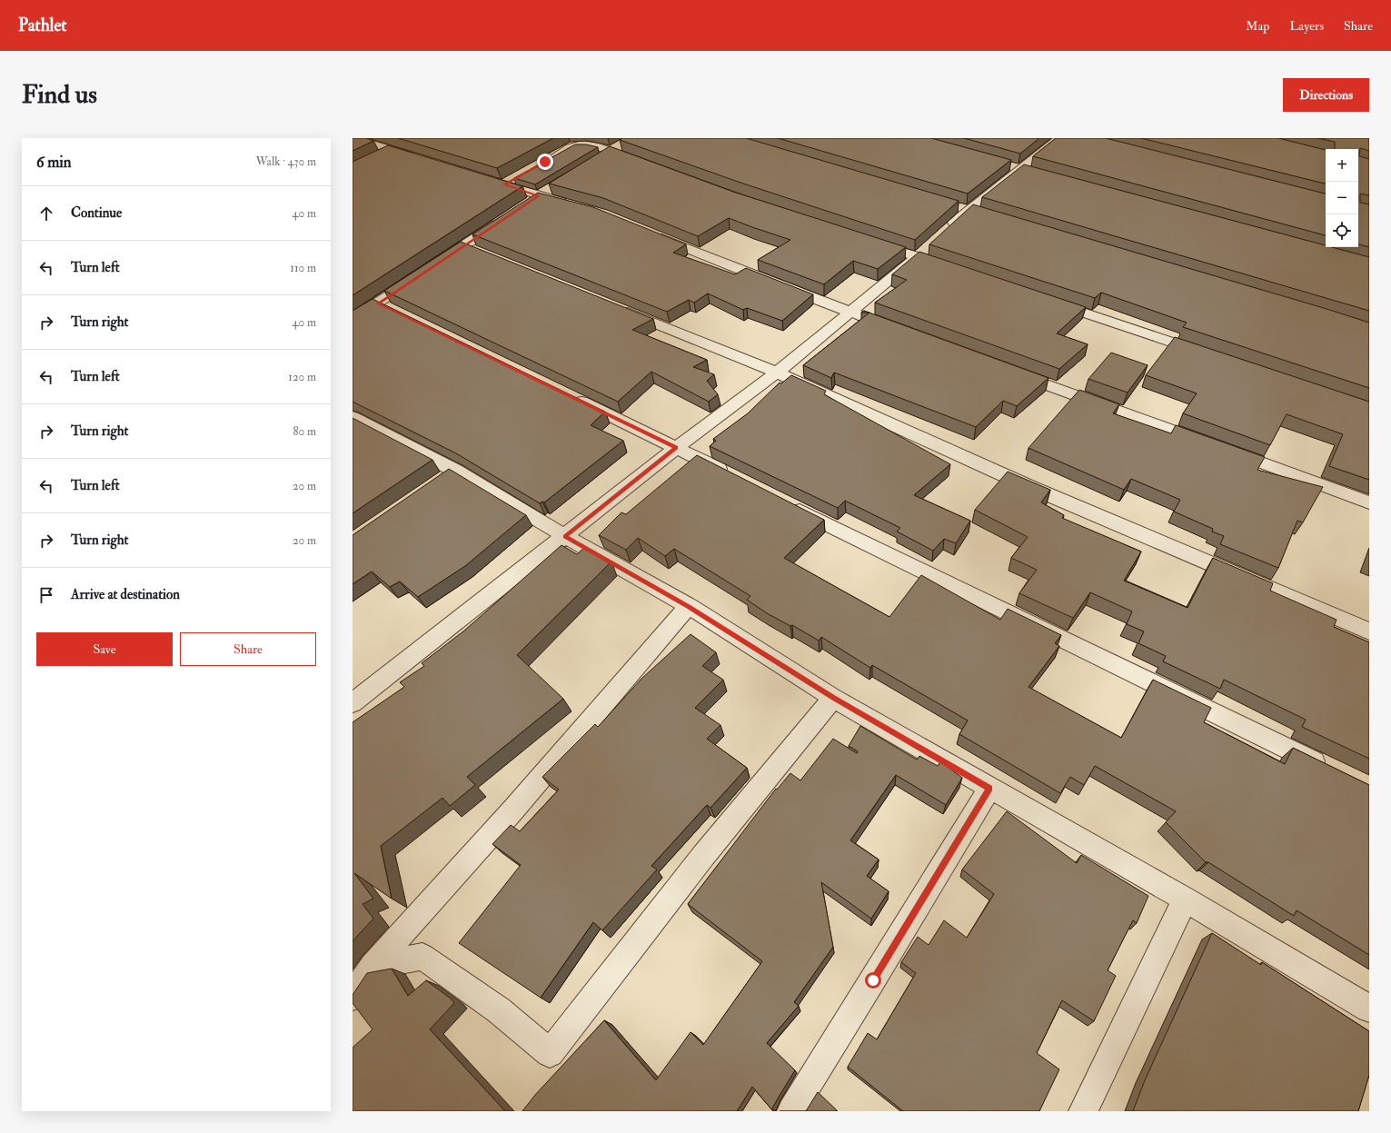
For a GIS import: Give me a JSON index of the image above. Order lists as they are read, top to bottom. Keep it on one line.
{"page":{"header":"Pathlet","nav":["Map","Layers","Share"],"buttons":["Directions",["Save","Share"]],"title":"Find us","heading":["6 min","Walk · 430 m"],"map_buttons":["+","−"],"list":[["Continue","40 m"],["Turn left","110 m"],["Turn right","40 m"],["Turn left","120 m"],["Turn right","80 m"],["Turn left","20 m"],["Turn right","20 m"],"Arrive at destination"]}}
